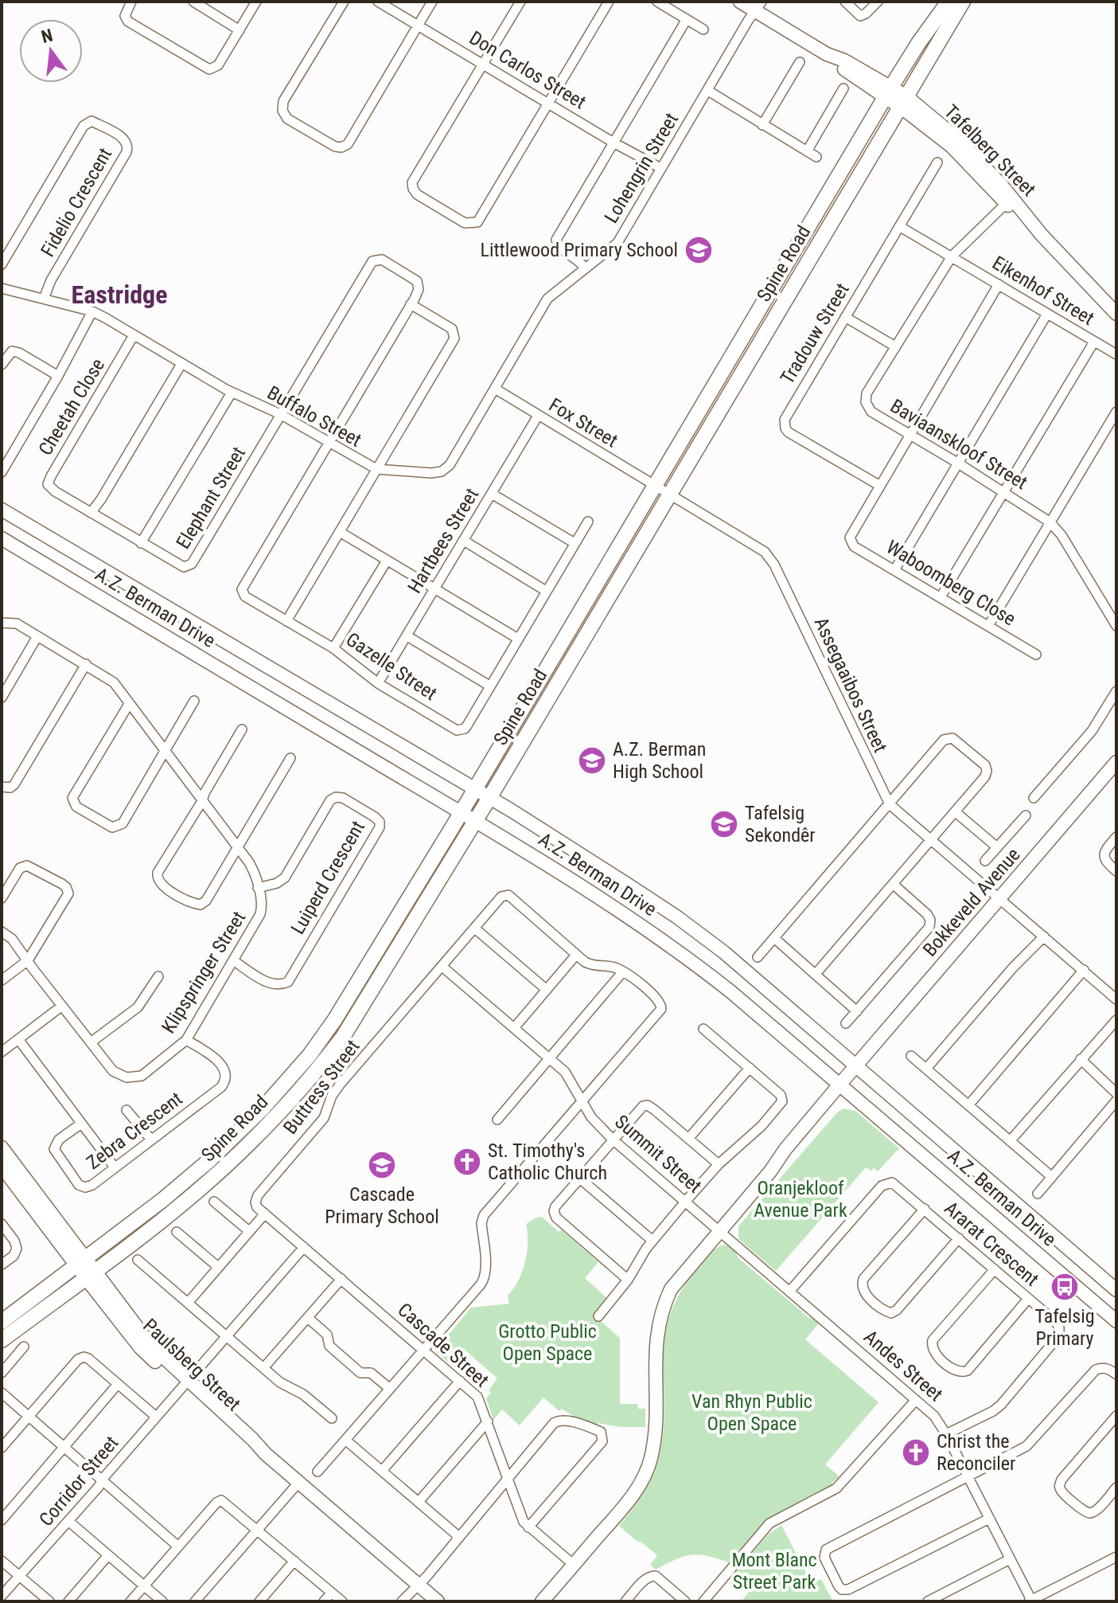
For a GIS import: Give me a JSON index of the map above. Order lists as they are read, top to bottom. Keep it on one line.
{"streets":{"main road":["Spine Road"],"street":["Don Carlos Street","Tafelberg Street","Lohengrin Street","Fidelio Crescent","Eikenhof Street","Tradouw Street","Cheetah Close","Buffalo Street","Fox Street","Baviaanskloof Street","Elephant Street","Hartbees Street","Waboomberg Close","A.Z. Berman Drive","Gazelle Street","Assegaaibos Street","Luiperd Crescent","Bokkeveld Avenue","Klipspringer Street","Buttress Street","Zebra Crescent","Summit Street","Ararat Crescent","Cascade Street","Paulsberg Street","Andes Street","Corridor Street"]},"crossings":[["Don Carlos Street","Lohengrin Street"],["Tafelberg Street","Lohengrin Street"],["Tafelberg Street","Spine Road"],["Tafelberg Street","Baviaanskloof Street"],["Lohengrin Street","Buffalo Street"],["Lohengrin Street","Fox Street"],["Fidelio Crescent","Buffalo Street"],["Spine Road","Fox Street"],["Spine Road","A.Z. Berman Drive"],["Spine Road","Assegaaibos Street"],["Spine Road","Paulsberg Street"],["Eikenhof Street","Tradouw Street"],["Eikenhof Street","Baviaanskloof Street"],["Tradouw Street","Waboomberg Close"],["Cheetah Close","Buffalo Street"],["Cheetah Close","Elephant Street"],["Buffalo Street","Fox Street"],["Buffalo Street","Elephant Street"],["Buffalo Street","Gazelle Street"],["Fox Street","Hartbees Street"],["Fox Street","Assegaaibos Street"],["Elephant Street","Gazelle Street"],["Hartbees Street","Gazelle Street"],["A.Z. Berman Drive","Bokkeveld Avenue"],["Assegaaibos Street","Bokkeveld Avenue"],["Luiperd Crescent","Klipspringer Street"],["Bokkeveld Avenue","Summit Street"],["Bokkeveld Avenue","Cascade Street"],["Bokkeveld Avenue","Andes Street"],["Klipspringer Street","Zebra Crescent"],["Buttress Street","Summit Street"],["Buttress Street","Cascade Street"],["Summit Street","Andes Street"],["Ararat Crescent","Andes Street"],["Cascade Street","Corridor Street"],["Paulsberg Street","Corridor Street"]],"districts":["Eastridge"],"parks":["Oranjekloof Avenue Park","Grotto Public Open Space","Van Rhyn Public Open Space","Mont Blanc Street Park"],"places":{"school or university":["Littlewood Primary School","A.Z. Berman High School","Tafelsig Sekondêr","Cascade Primary School"],"church":["St. Timothy's Catholic Church","Christ the Reconciler"],"bus stop":["Tafelsig Primary"]},"north":"top"}
